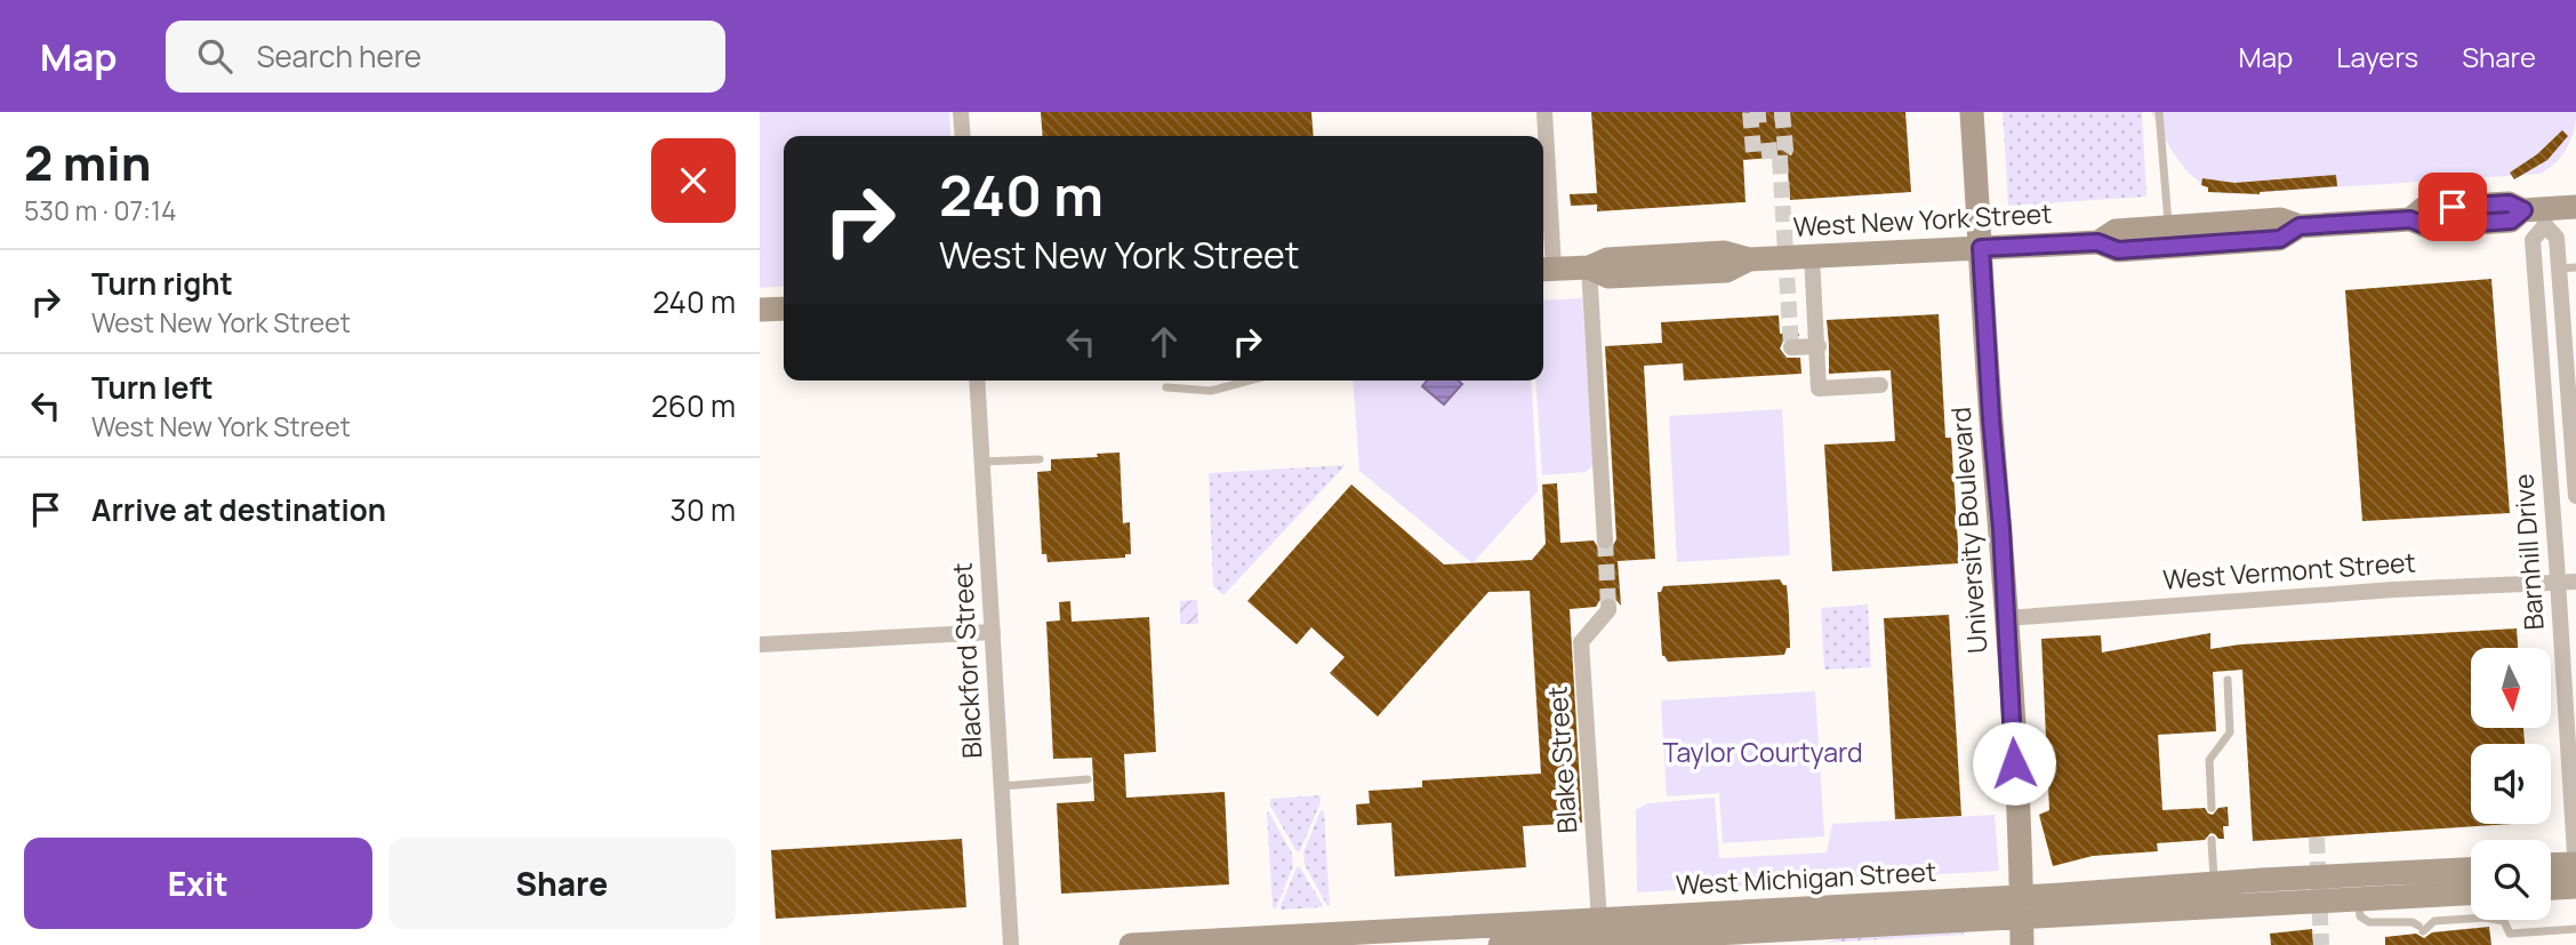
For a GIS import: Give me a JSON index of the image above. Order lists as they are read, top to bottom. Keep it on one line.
{"streets":{"main road":["West New York Street","University Boulevard","West Michigan Street"],"street":["Barnhill Drive","West Vermont Street","Blackford Street","Blake Street"]},"crossings":[["West New York Street","University Boulevard"],["West New York Street","Barnhill Drive"],["University Boulevard","West Vermont Street"],["University Boulevard","West Michigan Street"],["Barnhill Drive","West Vermont Street"],["Blake Street","West Michigan Street"]],"parks":["Taylor Courtyard"],"north":"bottom","page":{"header":"Map","search":"Search here","nav":["Map","Layers","Share"],"heading":["2 min","530 m · 07:14"],"turn":["240 m","West New York Street"],"list":[{"name":"Turn right","note":"West New York Street","value":"240 m"},{"name":"Turn left","note":"West New York Street","value":"260 m"},{"name":"Arrive at destination","value":"30 m"}],"buttons":["Exit","Share"]}}
